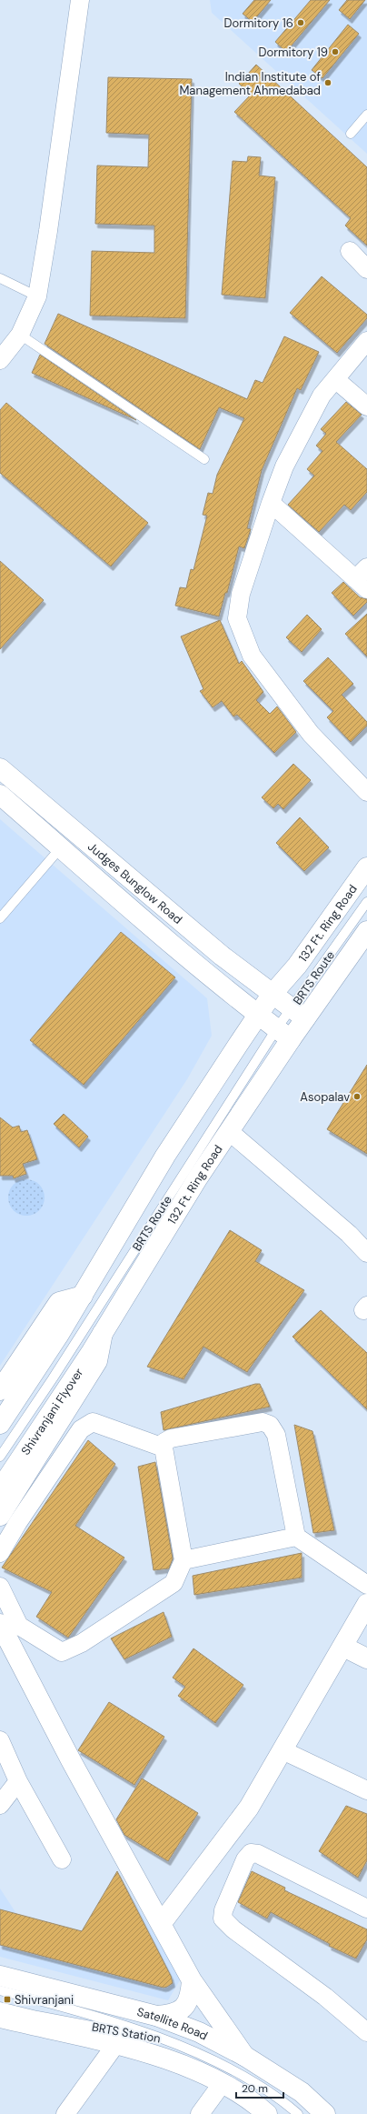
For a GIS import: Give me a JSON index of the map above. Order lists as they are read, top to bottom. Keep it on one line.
{"streets":{"main road":["Judges Bunglow Road","132 Ft. Ring Road","Shivranjani Flyover","Satellite Road"],"lane":["BRTS Route","BRTS Station"]},"crossings":[["Judges Bunglow Road","132 Ft. Ring Road"],["Judges Bunglow Road","BRTS Route"],["132 Ft. Ring Road","BRTS Route"],["132 Ft. Ring Road","Shivranjani Flyover"]],"places":{"other":["Dormitory 16","Dormitory 19","Indian Institute of Management Ahmedabad","Asopalav"],"transit":["Shivranjani"]},"scale_bar":"20 m"}
